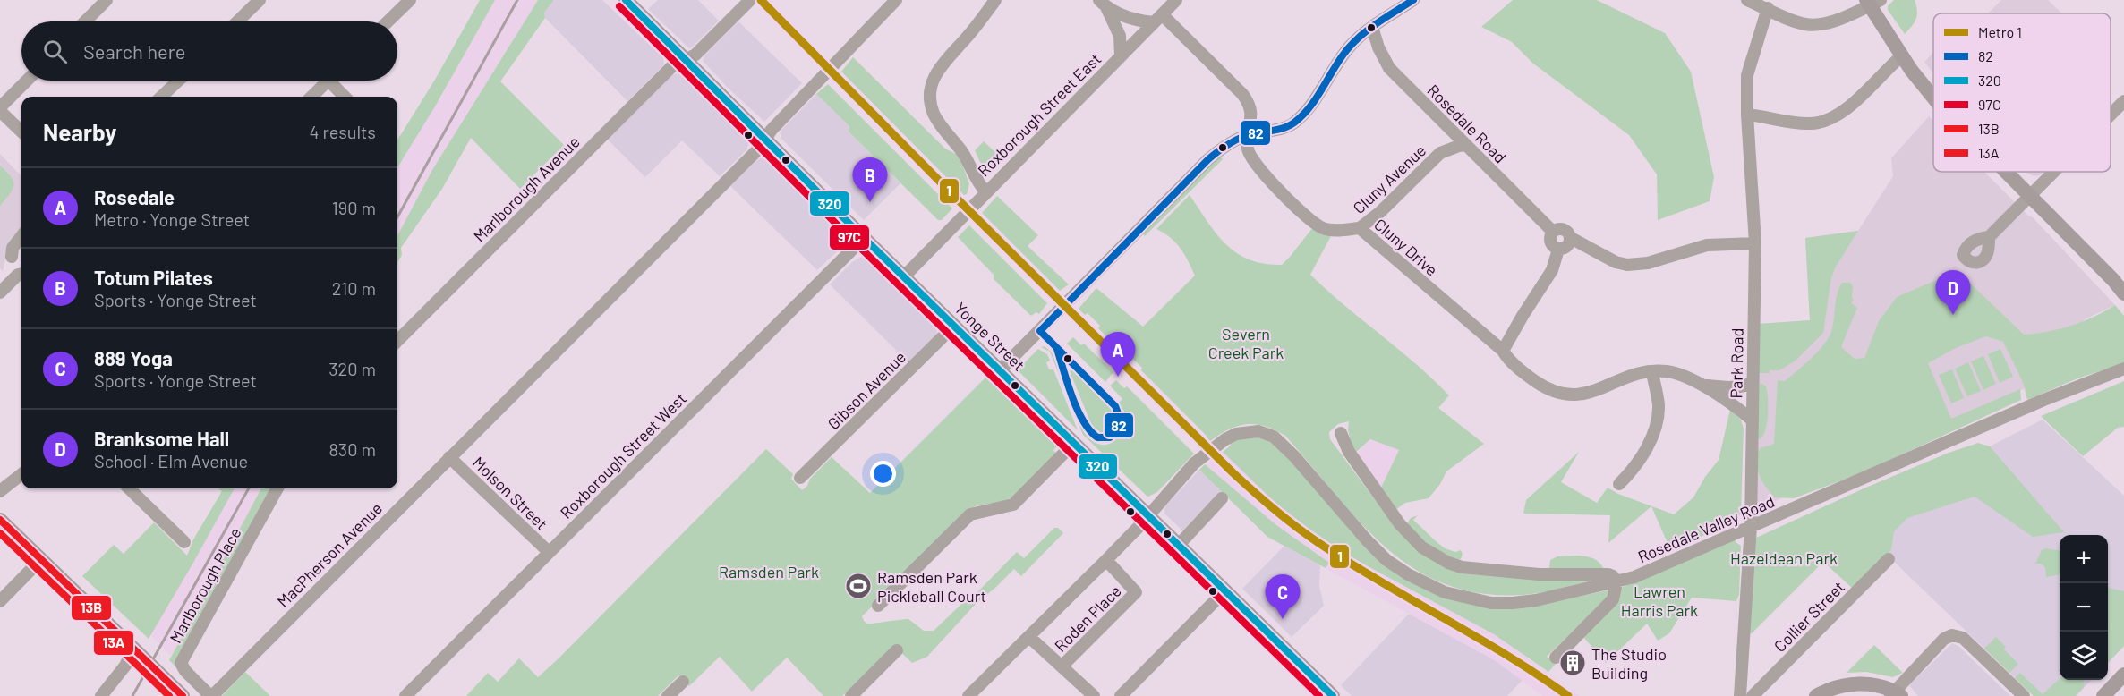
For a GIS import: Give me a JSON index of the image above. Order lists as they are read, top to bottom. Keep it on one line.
{"streets":{"main road":["Yonge Street"],"street":["Roxborough Street East","Rosedale Road","Cluny Avenue","Marlborough Avenue","Cluny Drive","Park Road","Gibson Avenue","Roxborough Street West","Molson Street","Rosedale Valley Road","MacPherson Avenue","Marlborough Place","Collier Street","Roden Place"]},"crossings":[["Roxborough Street East","Cluny Drive"],["Roxborough Street East","Yonge Street"],["Rosedale Road","Cluny Avenue"],["Cluny Avenue","Cluny Drive"],["Marlborough Avenue","Yonge Street"],["Yonge Street","Gibson Avenue"],["Yonge Street","Roxborough Street West"],["Yonge Street","Rosedale Valley Road"],["Yonge Street","MacPherson Avenue"],["Park Road","Rosedale Valley Road"],["Roxborough Street West","Molson Street"],["Molson Street","MacPherson Avenue"],["MacPherson Avenue","Marlborough Place"]],"parks":["Severn Creek Park","Hazeldean Park","Ramsden Park","Lawren Harris Park"],"places":{"sports":["Ramsden Park Pickleball Court"],"building":["The Studio Building"]},"lines":["metro line 1","transit line 82","transit line 320","transit line 97C","transit line 13B","transit line 13A"],"legend":["Metro 1","82","320","97C","13B","13A"],"page":{"search":"Search here","heading":["Nearby","4 results"],"pins":["B","D","A","C"],"list":[{"mark":"A","name":"Rosedale","note":"Metro · Yonge Street","value":"190 m"},{"mark":"B","name":"Totum Pilates","note":"Sports · Yonge Street","value":"210 m"},{"mark":"C","name":"889 Yoga","note":"Sports · Yonge Street","value":"320 m"},{"mark":"D","name":"Branksome Hall","note":"School · Elm Avenue","value":"830 m"}],"map_buttons":["+","−"]}}
